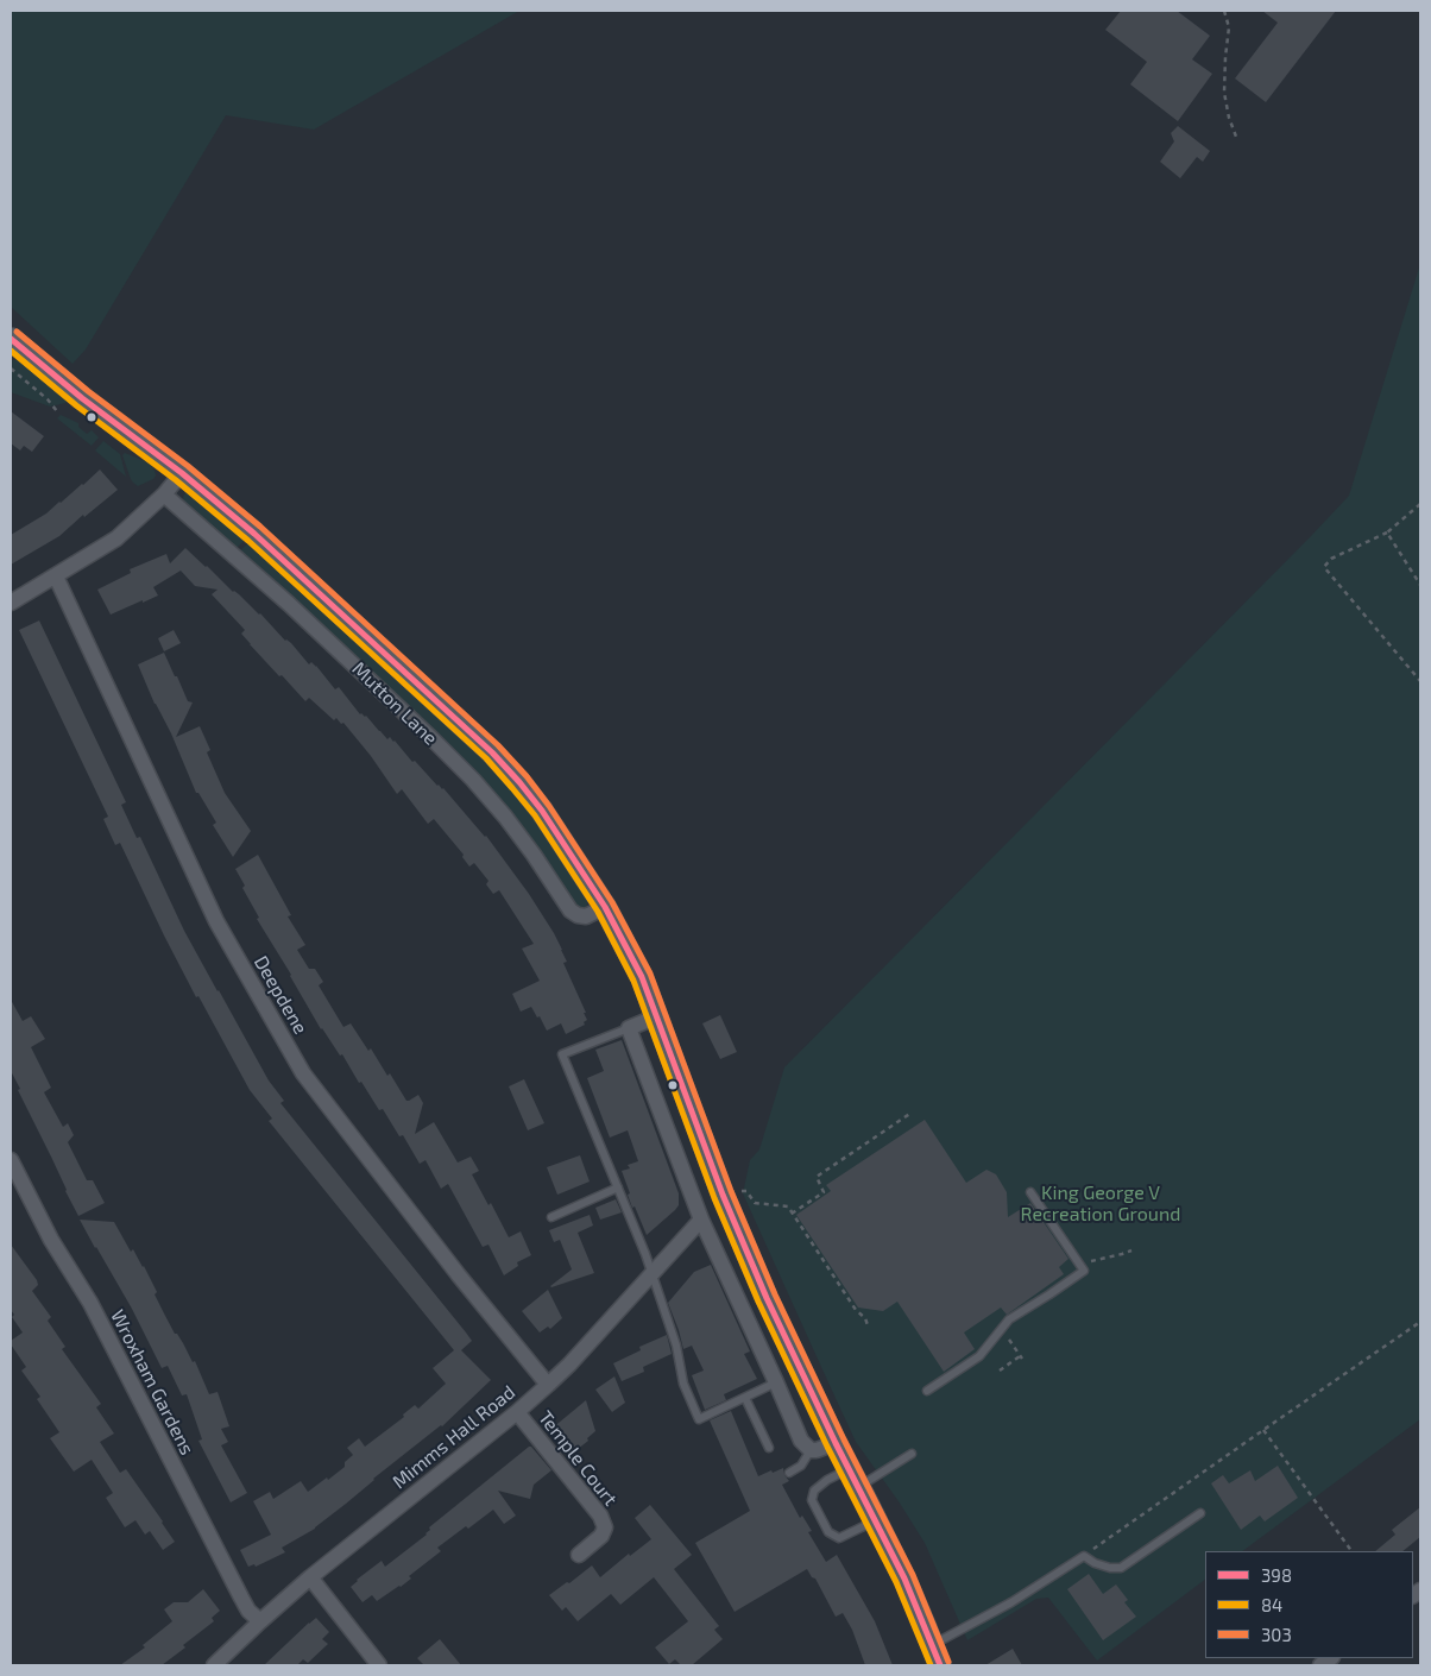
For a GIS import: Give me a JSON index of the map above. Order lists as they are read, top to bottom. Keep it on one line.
{"streets":{"main road":["Mutton Lane"],"street":["Deepdene","Wroxham Gardens","Mimms Hall Road","Temple Court"]},"crossings":[["Deepdene","Mimms Hall Road"],["Wroxham Gardens","Mimms Hall Road"],["Mimms Hall Road","Temple Court"]],"parks":["King George V Recreation Ground"],"lines":["transit line 303","transit line 398","transit line 84"],"legend":["398","84","303"]}
